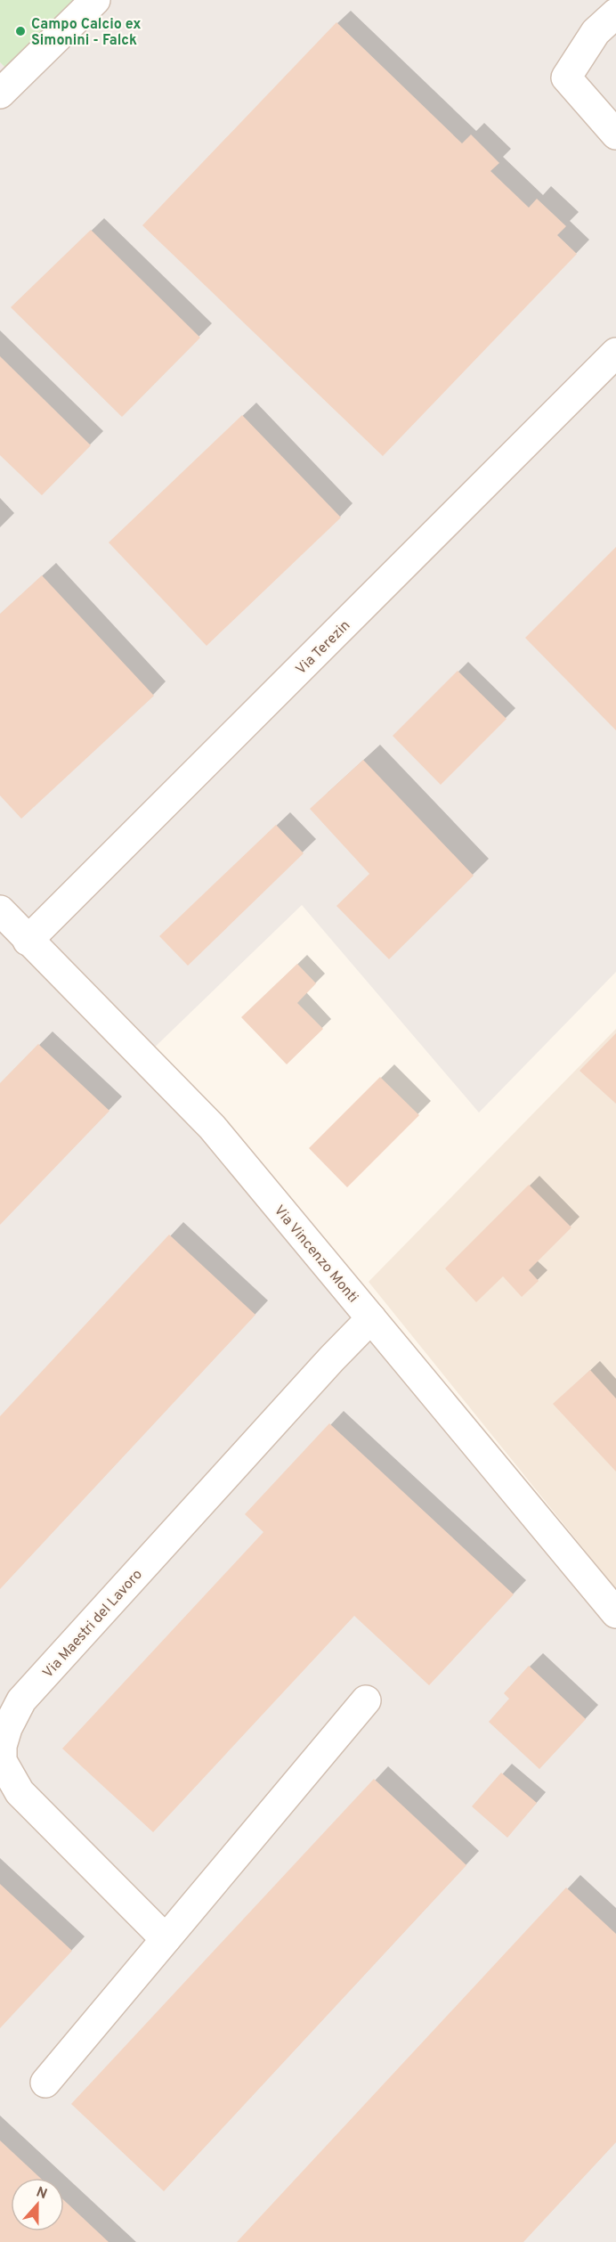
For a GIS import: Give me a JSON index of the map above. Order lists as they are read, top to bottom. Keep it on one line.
{"streets":{"street":["Via Terezin","Via Vincenzo Monti","Via Maestri del Lavoro"]},"crossings":[["Via Terezin","Via Vincenzo Monti"],["Via Vincenzo Monti","Via Maestri del Lavoro"]],"places":["Campo Calcio ex Simonini - Falck"],"north":"top"}
